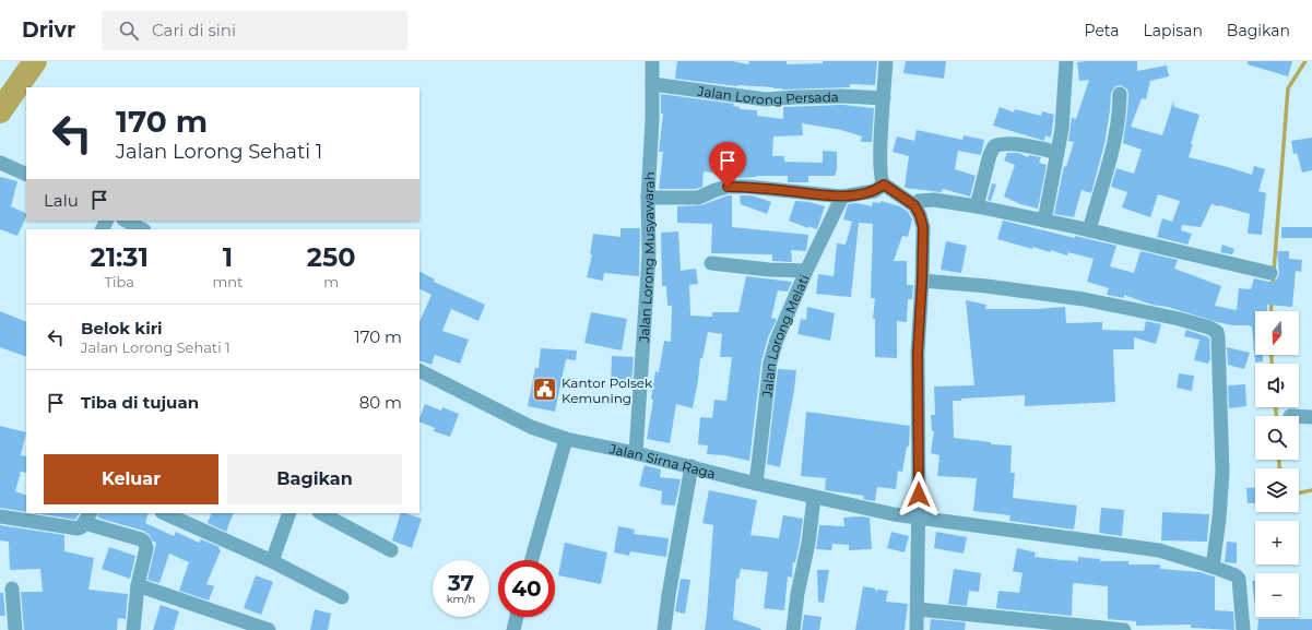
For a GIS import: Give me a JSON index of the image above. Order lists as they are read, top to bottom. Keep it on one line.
{"streets":{"street":["Jalan Lorong Persada","Jalan Lorong Musyawarah","Jalan Lorong Melati","Jalan Sirna Raga"]},"crossings":[["Jalan Lorong Persada","Jalan Lorong Musyawarah"],["Jalan Lorong Musyawarah","Jalan Sirna Raga"],["Jalan Lorong Melati","Jalan Sirna Raga"]],"places":{"public building":["Kantor Polsek Kemuning"]},"north":"bottom","page":{"header":"Drivr","search":"Cari di sini","nav":["Peta","Lapisan","Bagikan"],"turn":["170 m","Jalan Lorong Sehati 1"],"then":"Lalu","eta":["21:31","Tiba","1","mnt","250","m"],"list":[{"name":"Belok kiri","note":"Jalan Lorong Sehati 1","value":"170 m"},{"name":"Tiba di tujuan","value":"80 m"}],"map_buttons":["+","−"],"buttons":["Keluar","Bagikan"],"speed":"37 km/h","limit":"40"}}
